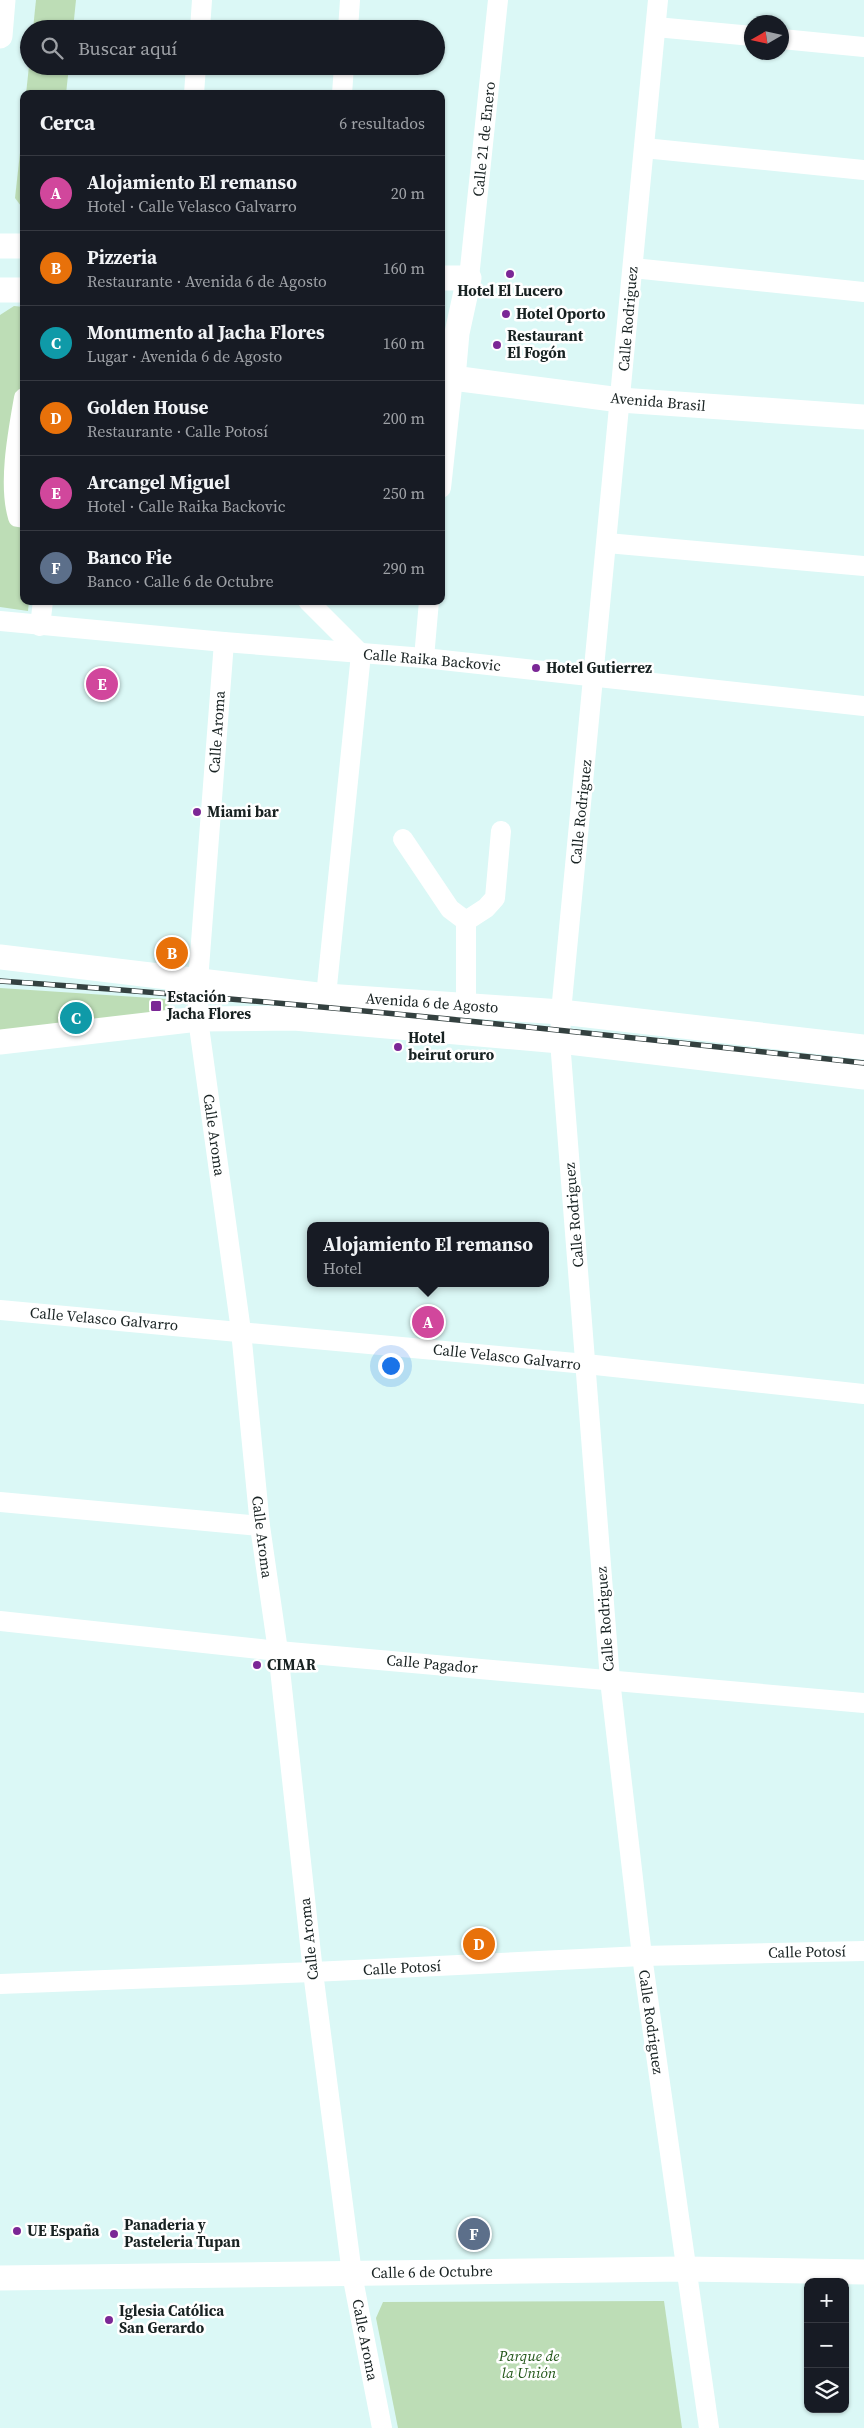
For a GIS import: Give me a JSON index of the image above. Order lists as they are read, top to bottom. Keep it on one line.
{"streets":{"main road":["Avenida Brasil","Avenida 6 de Agosto","Calle 6 de Octubre"],"street":["Calle 21 de Enero","Calle Rodriguez","Calle Raika Backovic","Calle Aroma","Calle Velasco Galvarro","Calle Pagador","Calle Potosí"]},"crossings":[["Calle Rodriguez","Avenida Brasil"],["Calle Rodriguez","Calle Raika Backovic"],["Calle Rodriguez","Avenida 6 de Agosto"],["Calle Rodriguez","Calle Velasco Galvarro"],["Calle Rodriguez","Calle Pagador"],["Calle Rodriguez","Calle Potosí"],["Calle Rodriguez","Calle 6 de Octubre"],["Calle Raika Backovic","Calle Aroma"],["Calle Aroma","Avenida 6 de Agosto"],["Calle Aroma","Calle Velasco Galvarro"],["Calle Aroma","Calle Pagador"],["Calle Aroma","Calle Potosí"],["Calle Aroma","Calle 6 de Octubre"]],"parks":["Parque de la Unión"],"places":{"other":["Hotel El Lucero","Hotel Oporto","Restaurant El Fogón","Hotel Gutierrez","Miami bar","Hotel beirut oruro","CIMAR","UE España","Panaderia y Pasteleria Tupan","Iglesia Católica San Gerardo"],"transit":["Estación Jacha Flores"]},"north":"left","page":{"search":"Buscar aquí","heading":["Cerca","6 resultados"],"list":[{"mark":"A","name":"Alojamiento El remanso","note":"Hotel · Calle Velasco Galvarro","value":"20 m"},{"mark":"B","name":"Pizzeria","note":"Restaurante · Avenida 6 de Agosto","value":"160 m"},{"mark":"C","name":"Monumento al Jacha Flores","note":"Lugar · Avenida 6 de Agosto","value":"160 m"},{"mark":"D","name":"Golden House","note":"Restaurante · Calle Potosí","value":"200 m"},{"mark":"E","name":"Arcangel Miguel","note":"Hotel · Calle Raika Backovic","value":"250 m"},{"mark":"F","name":"Banco Fie","note":"Banco · Calle 6 de Octubre","value":"290 m"}],"pins":["E","B","C","A","D","F"],"popup":["Alojamiento El remanso","Hotel"],"map_buttons":["+","−"]}}
